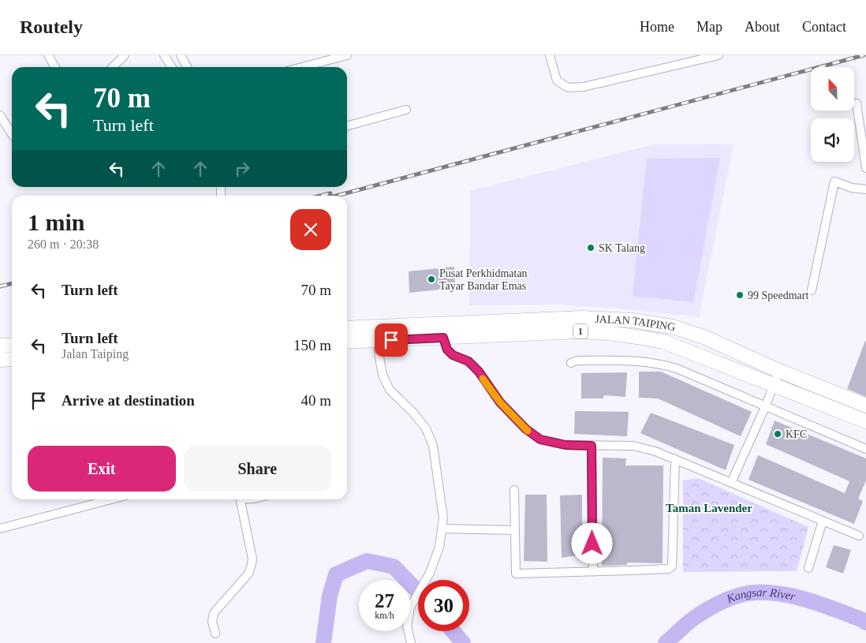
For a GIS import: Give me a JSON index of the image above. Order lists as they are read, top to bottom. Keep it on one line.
{"streets":{"highway":["JALAN TAIPING","1"]},"districts":["Taman Lavender"],"water":["Kangsar River"],"places":["SK Talang","Pusat Perkhidmatan Tayar Bandar Emas","99 Speedmart","KFC"],"north":"top","page":{"header":"Routely","nav":["Home","Map","About","Contact"],"turn":["70 m","Turn left"],"heading":["1 min","260 m · 20:38"],"list":[{"name":"Turn left","value":"70 m"},{"name":"Turn left","note":"Jalan Taiping","value":"150 m"},{"name":"Arrive at destination","value":"40 m"}],"buttons":["Exit","Share"],"speed":"27 km/h","limit":"30"}}
